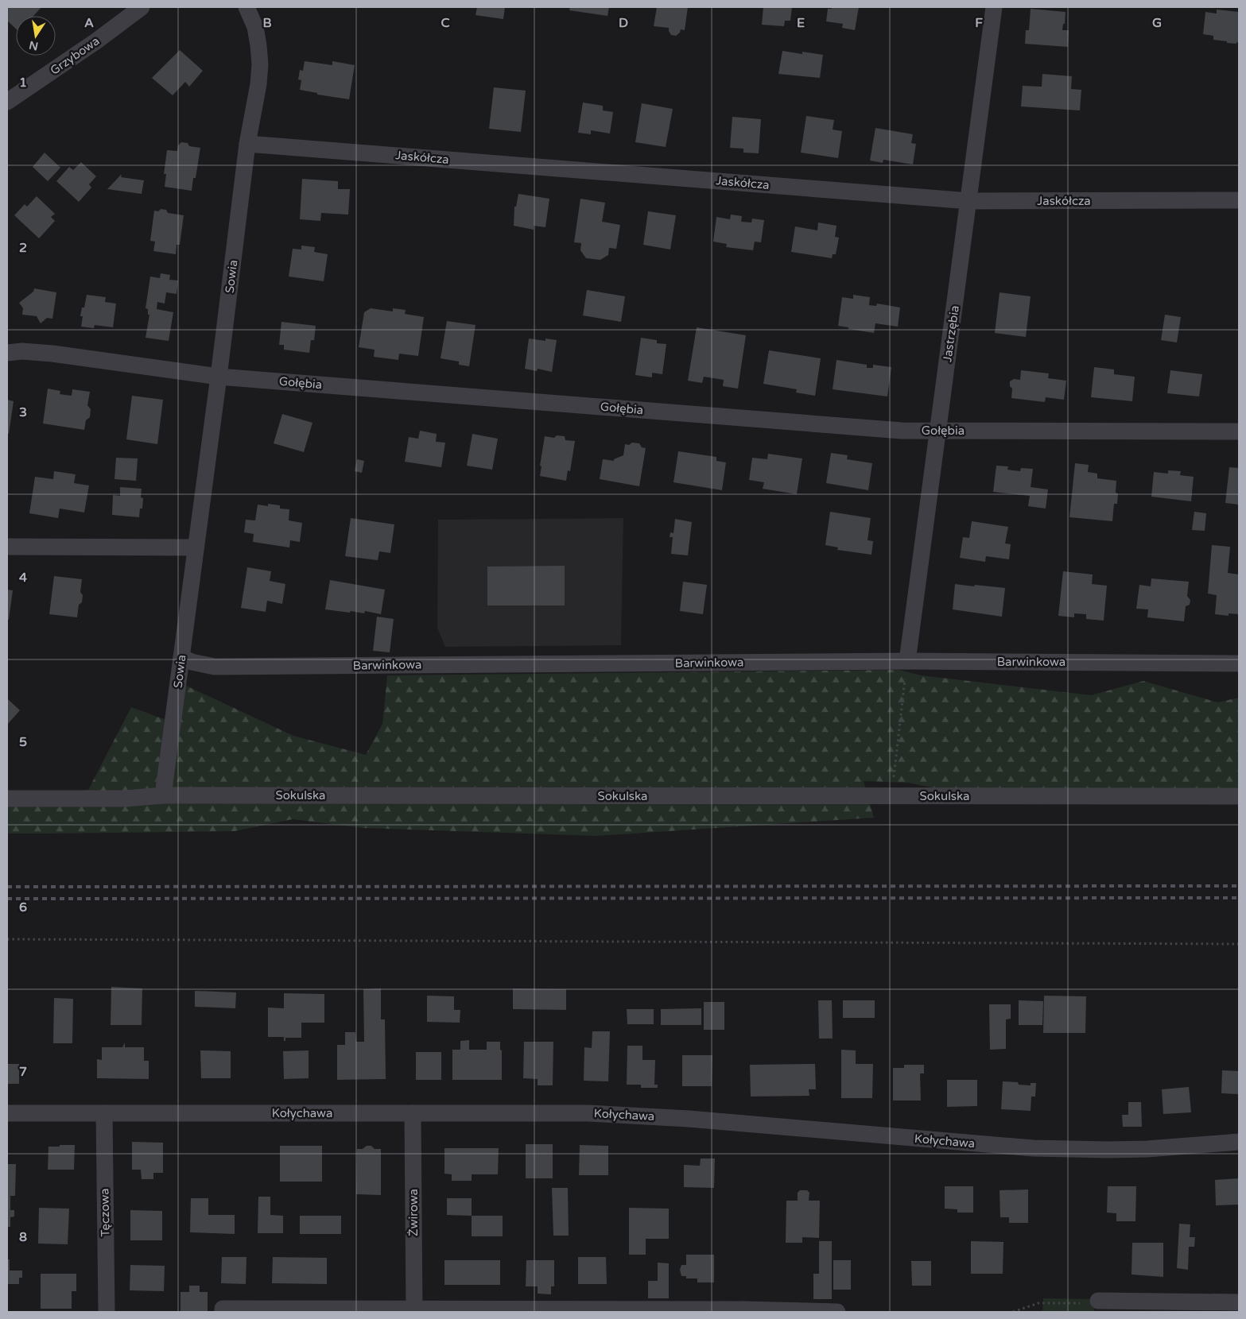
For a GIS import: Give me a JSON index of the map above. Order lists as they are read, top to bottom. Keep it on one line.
{"streets":{"street":["Grzybowa","Jaskółcza","Sowia","Jastrzębia","Gołębia","Barwinkowa","Sokulska","Kołychawa","Tęczowa","Żwirowa"]},"crossings":[["Jaskółcza","Sowia"],["Jaskółcza","Jastrzębia"],["Sowia","Gołębia"],["Sowia","Barwinkowa"],["Sowia","Sokulska"],["Jastrzębia","Gołębia"],["Jastrzębia","Barwinkowa"],["Kołychawa","Tęczowa"],["Kołychawa","Żwirowa"]],"north":"bottom","grid":{"columns":["A","B","C","D","E","F","G"],"rows":["1","2","3","4","5","6","7","8"]}}
